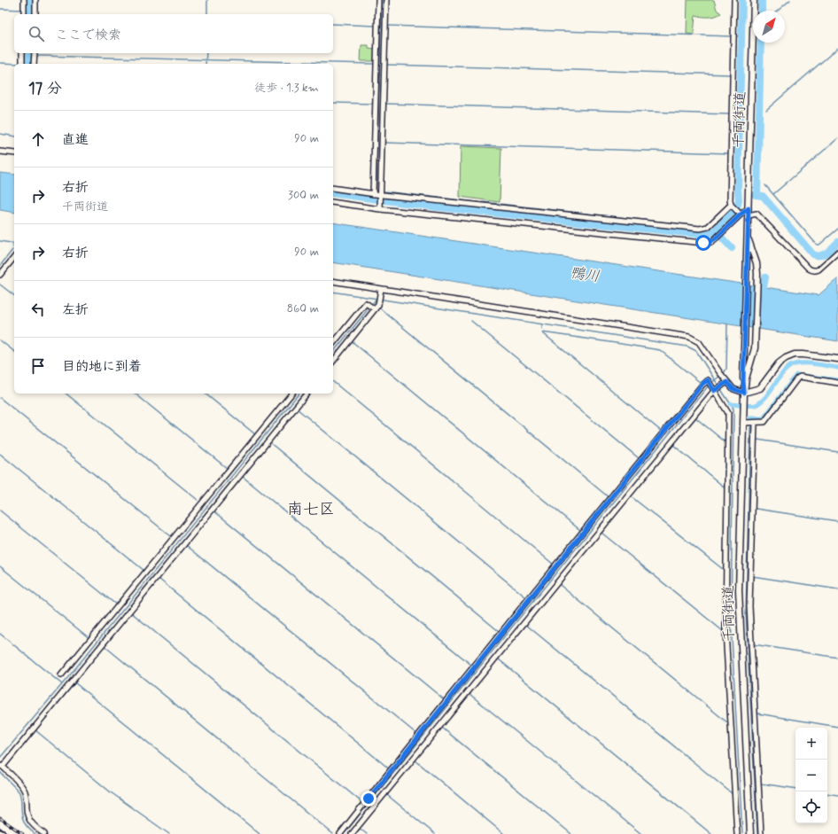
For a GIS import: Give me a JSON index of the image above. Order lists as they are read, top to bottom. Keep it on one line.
{"streets":{"street":["千両街道"]},"districts":["南七区"],"water":["鴨川"],"north":"top right","page":{"search":"ここで検索","heading":["17 分","徒歩 · 1.3 km"],"list":[["直進","90 m"],["右折","千両街道","300 m"],["右折","90 m"],["左折","860 m"],"目的地に到着"],"map_buttons":["+","−"]}}
